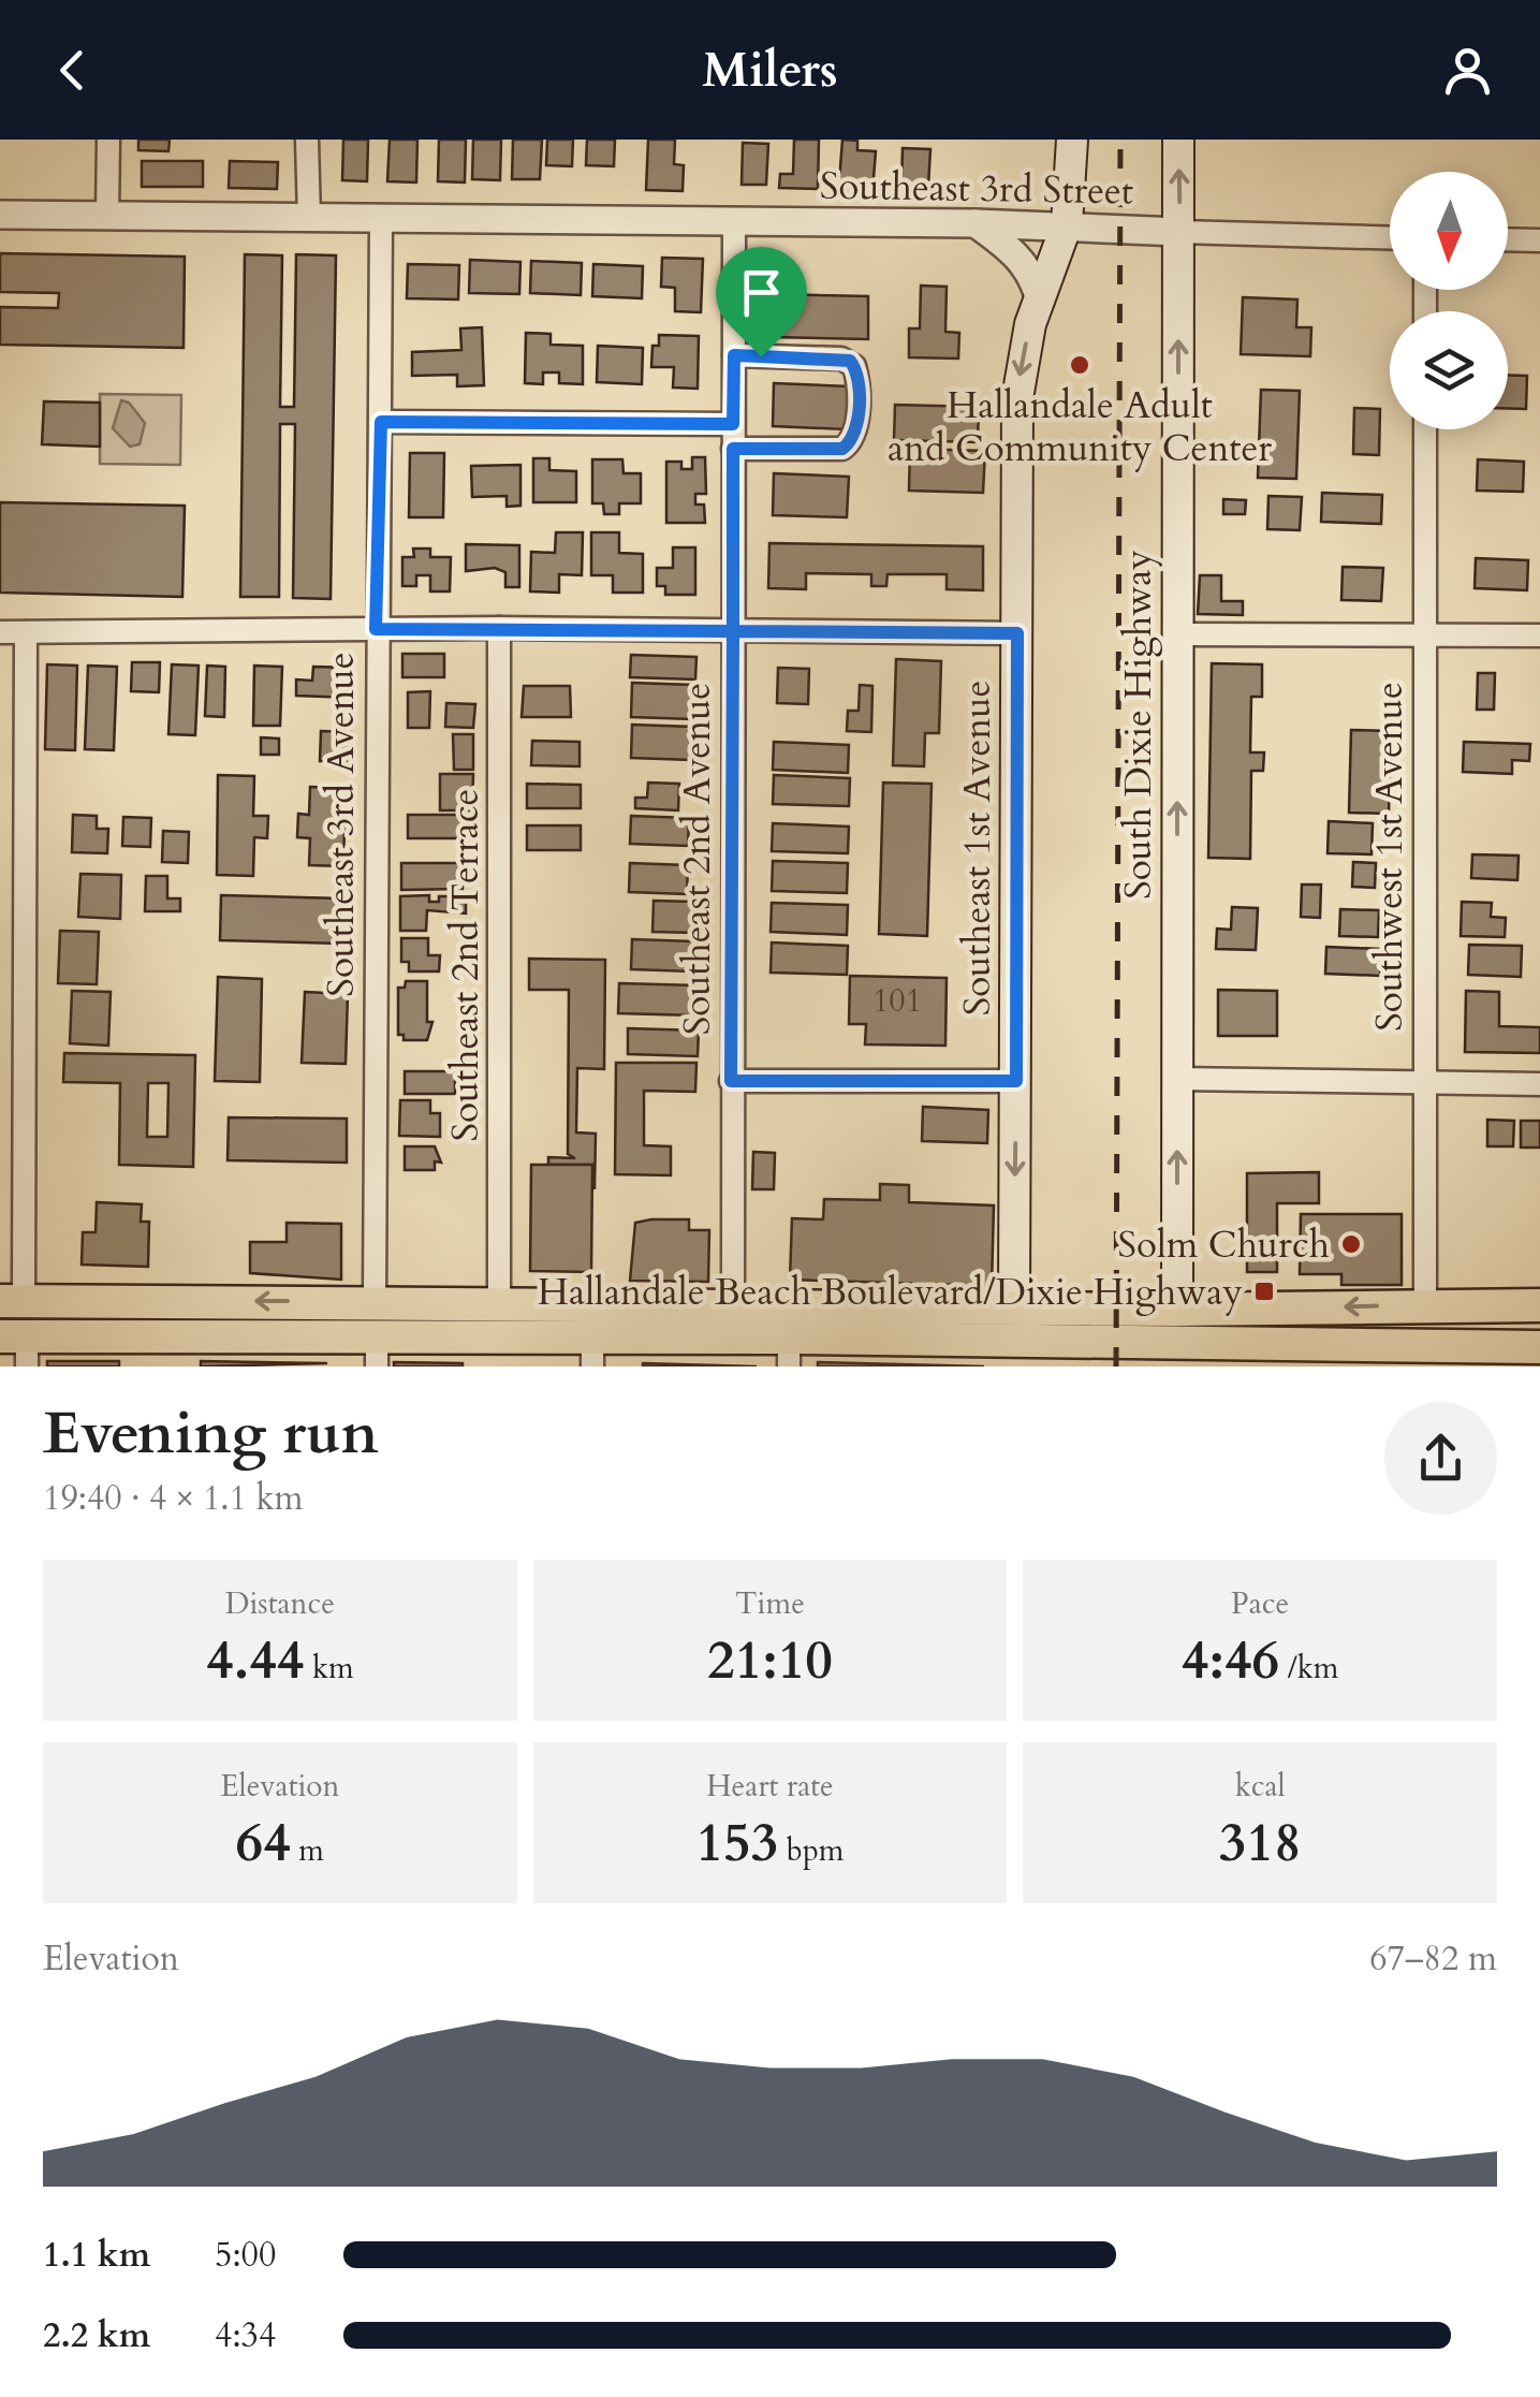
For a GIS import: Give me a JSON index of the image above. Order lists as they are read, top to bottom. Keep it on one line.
{"streets":{"main road":["South Dixie Highway","Southeast 1st Avenue"],"street":["Southeast 3rd Street","Southeast 3rd Avenue","Southwest 1st Avenue","Southeast 2nd Avenue","Southeast 2nd Terrace"]},"crossings":[["Southeast 3rd Street","South Dixie Highway"],["Southeast 3rd Street","Southeast 3rd Avenue"],["Southeast 3rd Street","Southeast 1st Avenue"],["Southeast 3rd Street","Southeast 2nd Avenue"]],"one_way":["South Dixie Highway","Southeast 1st Avenue"],"places":{"other":["Hallandale Adult and Community Center","Solm Church"],"transit":["Hallandale Beach Boulevard/Dixie Highway"]},"house_numbers":["101"],"north":"bottom","page":{"header":"Milers","heading":["Evening run","19:40 · 4 × 1.1 km"],"stats":[["Distance","4.44 km"],["Time","21:10"],["Pace","4:46 /km"],["Elevation","64 m"],["Heart rate","153 bpm"],["kcal","318"]],"chart":["Elevation","67–82 m"],"list":[{"name":"1.1 km","note":"5:00"},{"name":"2.2 km","note":"4:34"}]}}
